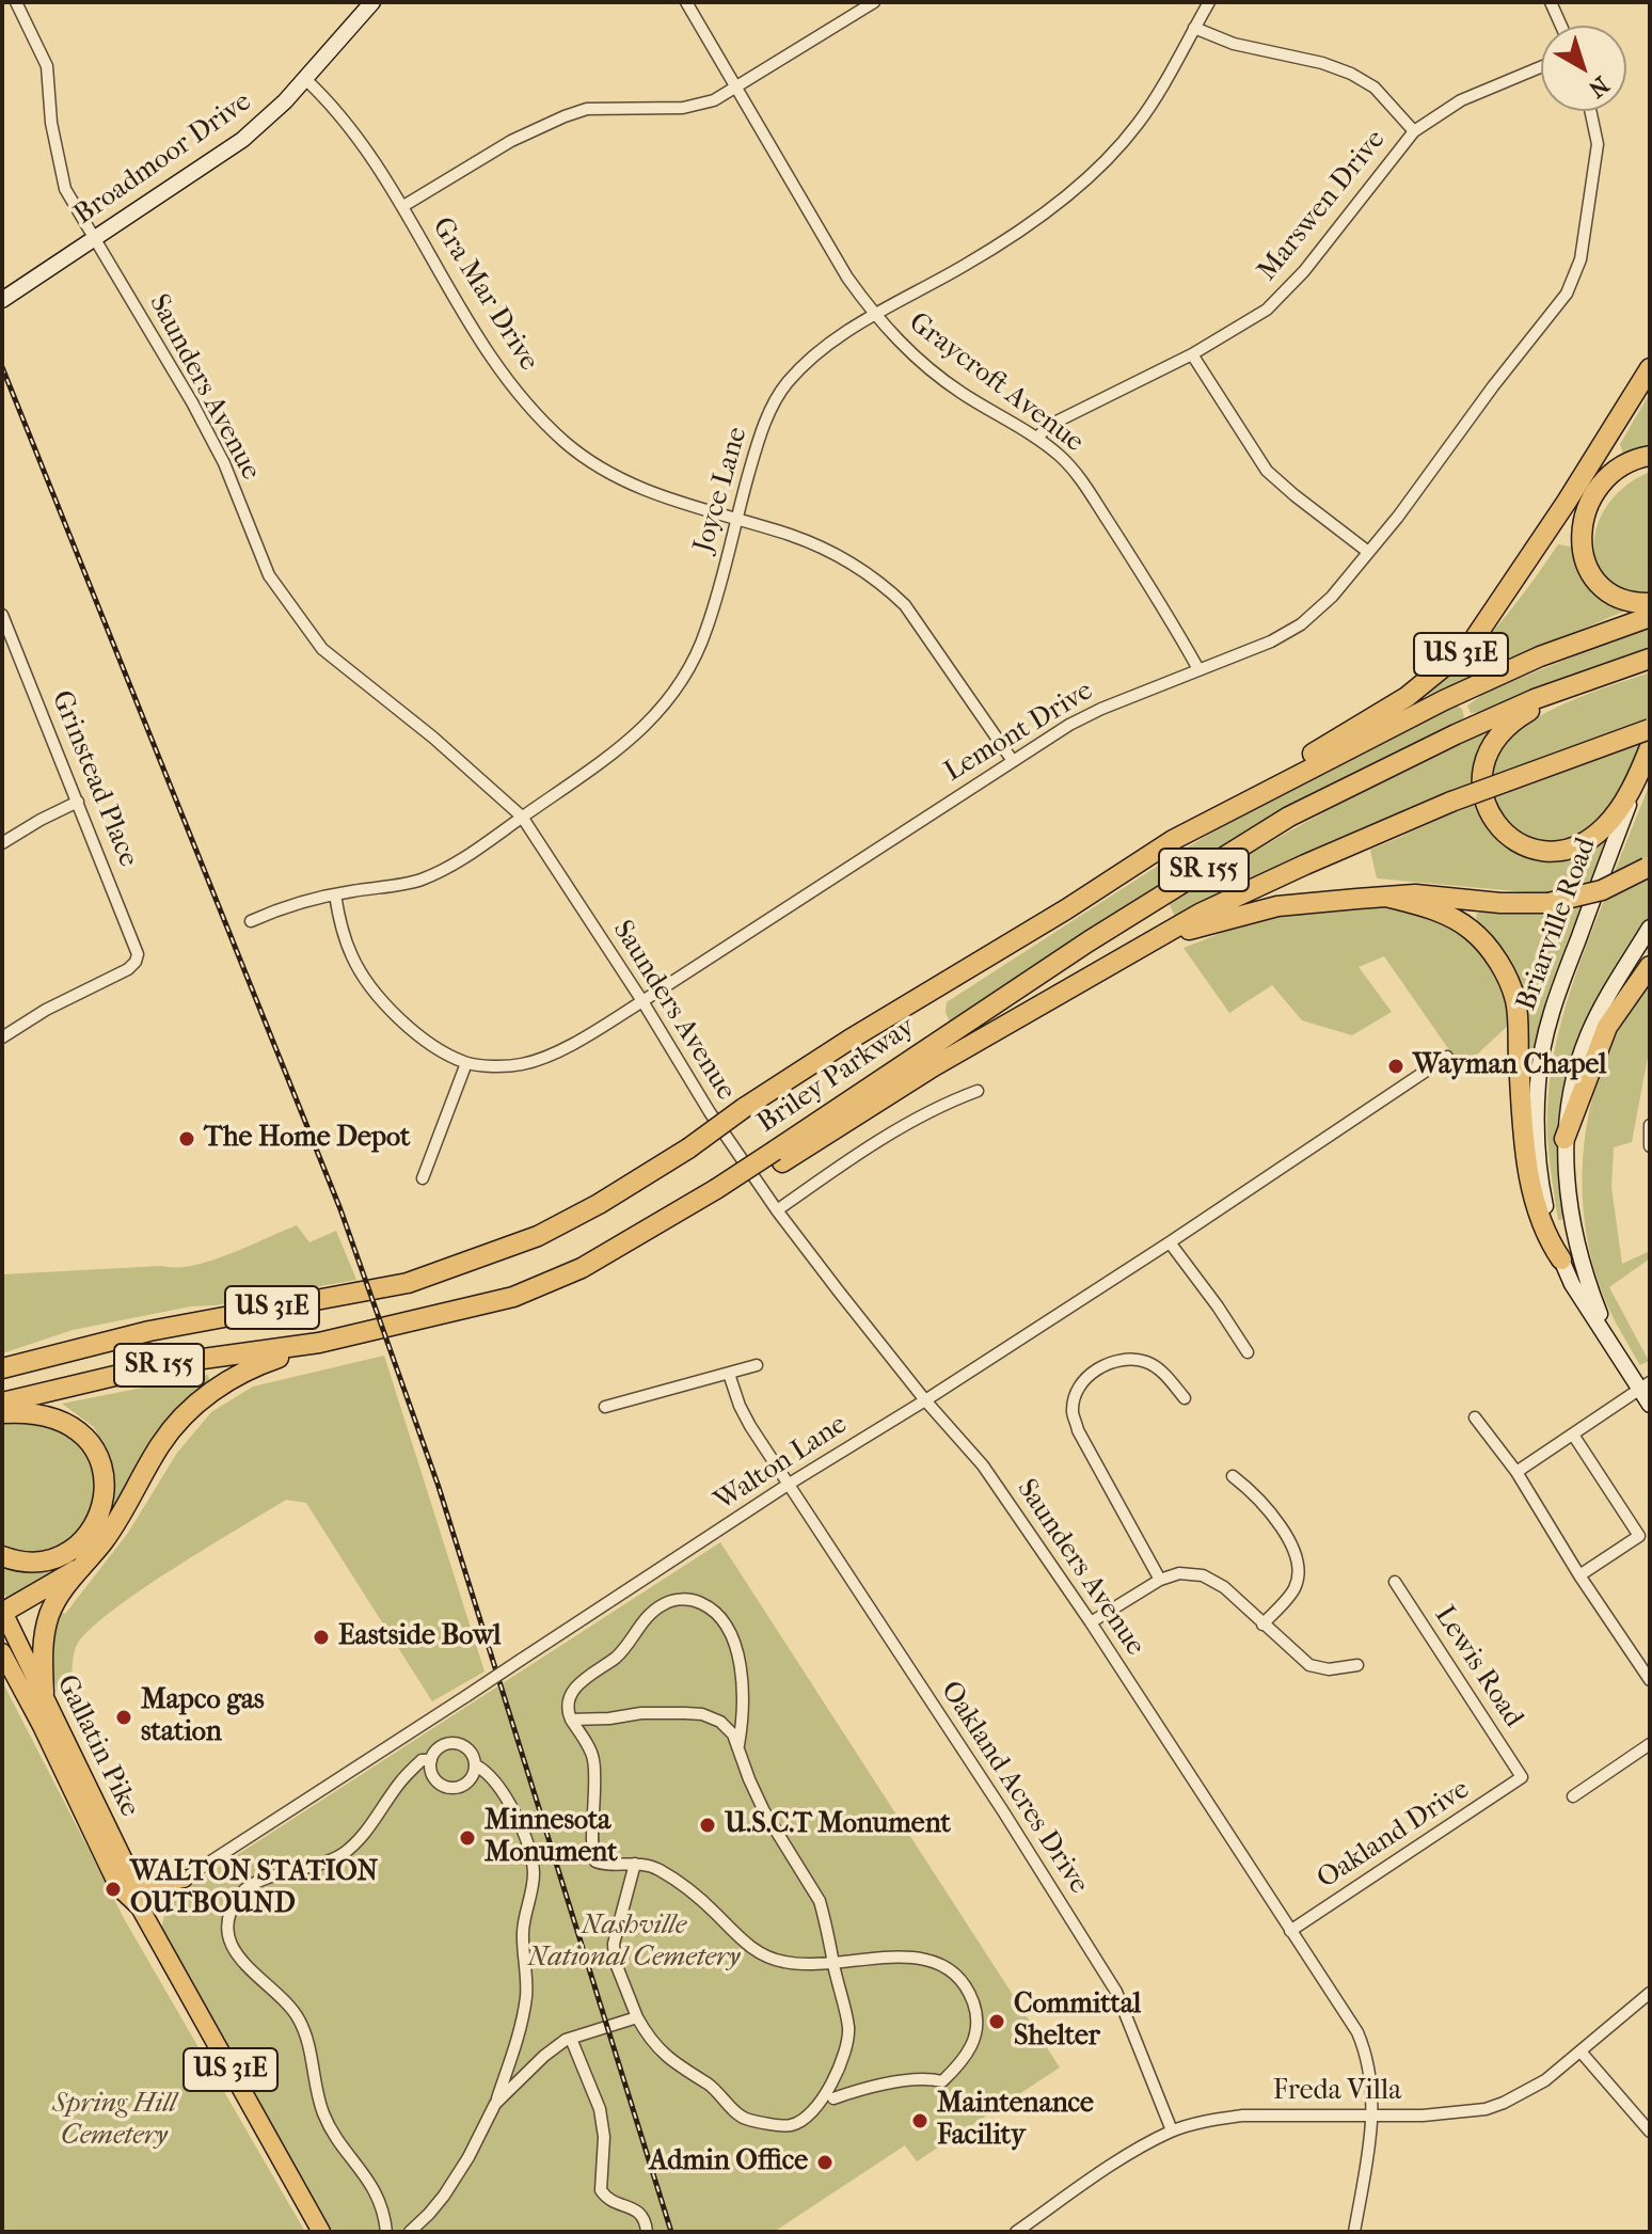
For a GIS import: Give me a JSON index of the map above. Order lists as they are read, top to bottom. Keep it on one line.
{"streets":{"highway":["US 31E","SR 155","Briley Parkway"],"main road":["Broadmoor Drive","Briarville Road","Gallatin Pike"],"street":["Marswen Drive","Gra Mar Drive","Graycroft Avenue","Saunders Avenue","Joyce Lane","Lemont Drive","Grinstead Place","Walton Lane","Lewis Road","Oakland Acres Drive","Oakland Drive","Freda Villa"]},"crossings":[["Broadmoor Drive","Gra Mar Drive"],["Broadmoor Drive","Saunders Avenue"],["Marswen Drive","Graycroft Avenue"],["Gra Mar Drive","Joyce Lane"],["Gra Mar Drive","Lemont Drive"],["Graycroft Avenue","Joyce Lane"],["Graycroft Avenue","Lemont Drive"],["Saunders Avenue","Joyce Lane"],["Saunders Avenue","Lemont Drive"],["Saunders Avenue","Walton Lane"],["Saunders Avenue","Oakland Drive"],["Saunders Avenue","Freda Villa"],["Joyce Lane","Lemont Drive"],["US 31E","SR 155"],["US 31E","Briley Parkway"],["US 31E","Gallatin Pike"],["Walton Lane","Gallatin Pike"],["Walton Lane","Oakland Acres Drive"],["Lewis Road","Oakland Drive"],["Oakland Acres Drive","Freda Villa"]],"parks":["Nashville National Cemetery","Spring Hill Cemetery"],"places":["Wayman Chapel","The Home Depot","Eastside Bowl","Mapco gas station","U.S.C.T Monument","Minnesota Monument","WALTON STATION OUTBOUND","Committal Shelter","Maintenance Facility","Admin Office"],"north":"bottom right"}
